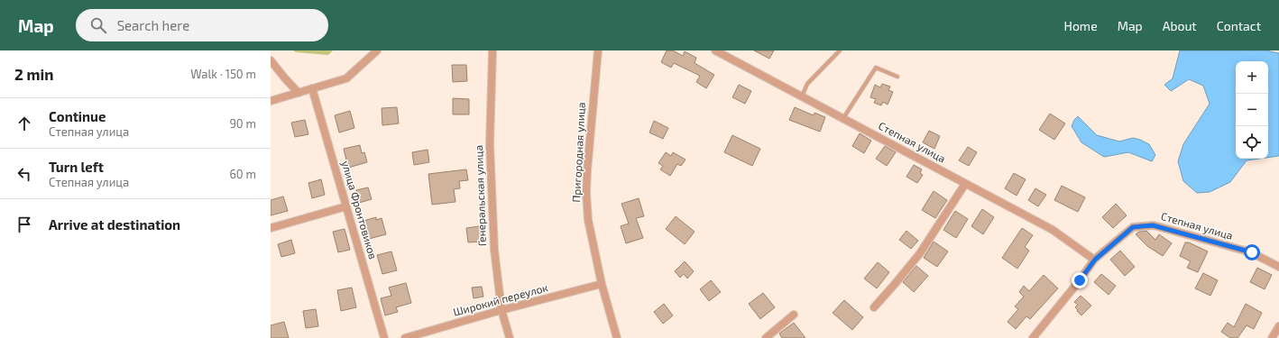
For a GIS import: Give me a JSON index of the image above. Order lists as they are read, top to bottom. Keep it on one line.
{"streets":{"street":["Степная улица","Пригородная улица","Генеральская улица","улица Фронтовиков","Широкий переулок"]},"crossings":[["Пригородная улица","Широкий переулок"],["Генеральская улица","Широкий переулок"]],"page":{"header":"Map","search":"Search here","nav":["Home","Map","About","Contact"],"heading":["2 min","Walk · 150 m"],"map_buttons":["+","−"],"list":[["Continue","Степная улица","90 m"],["Turn left","Степная улица","60 m"],"Arrive at destination"]}}
